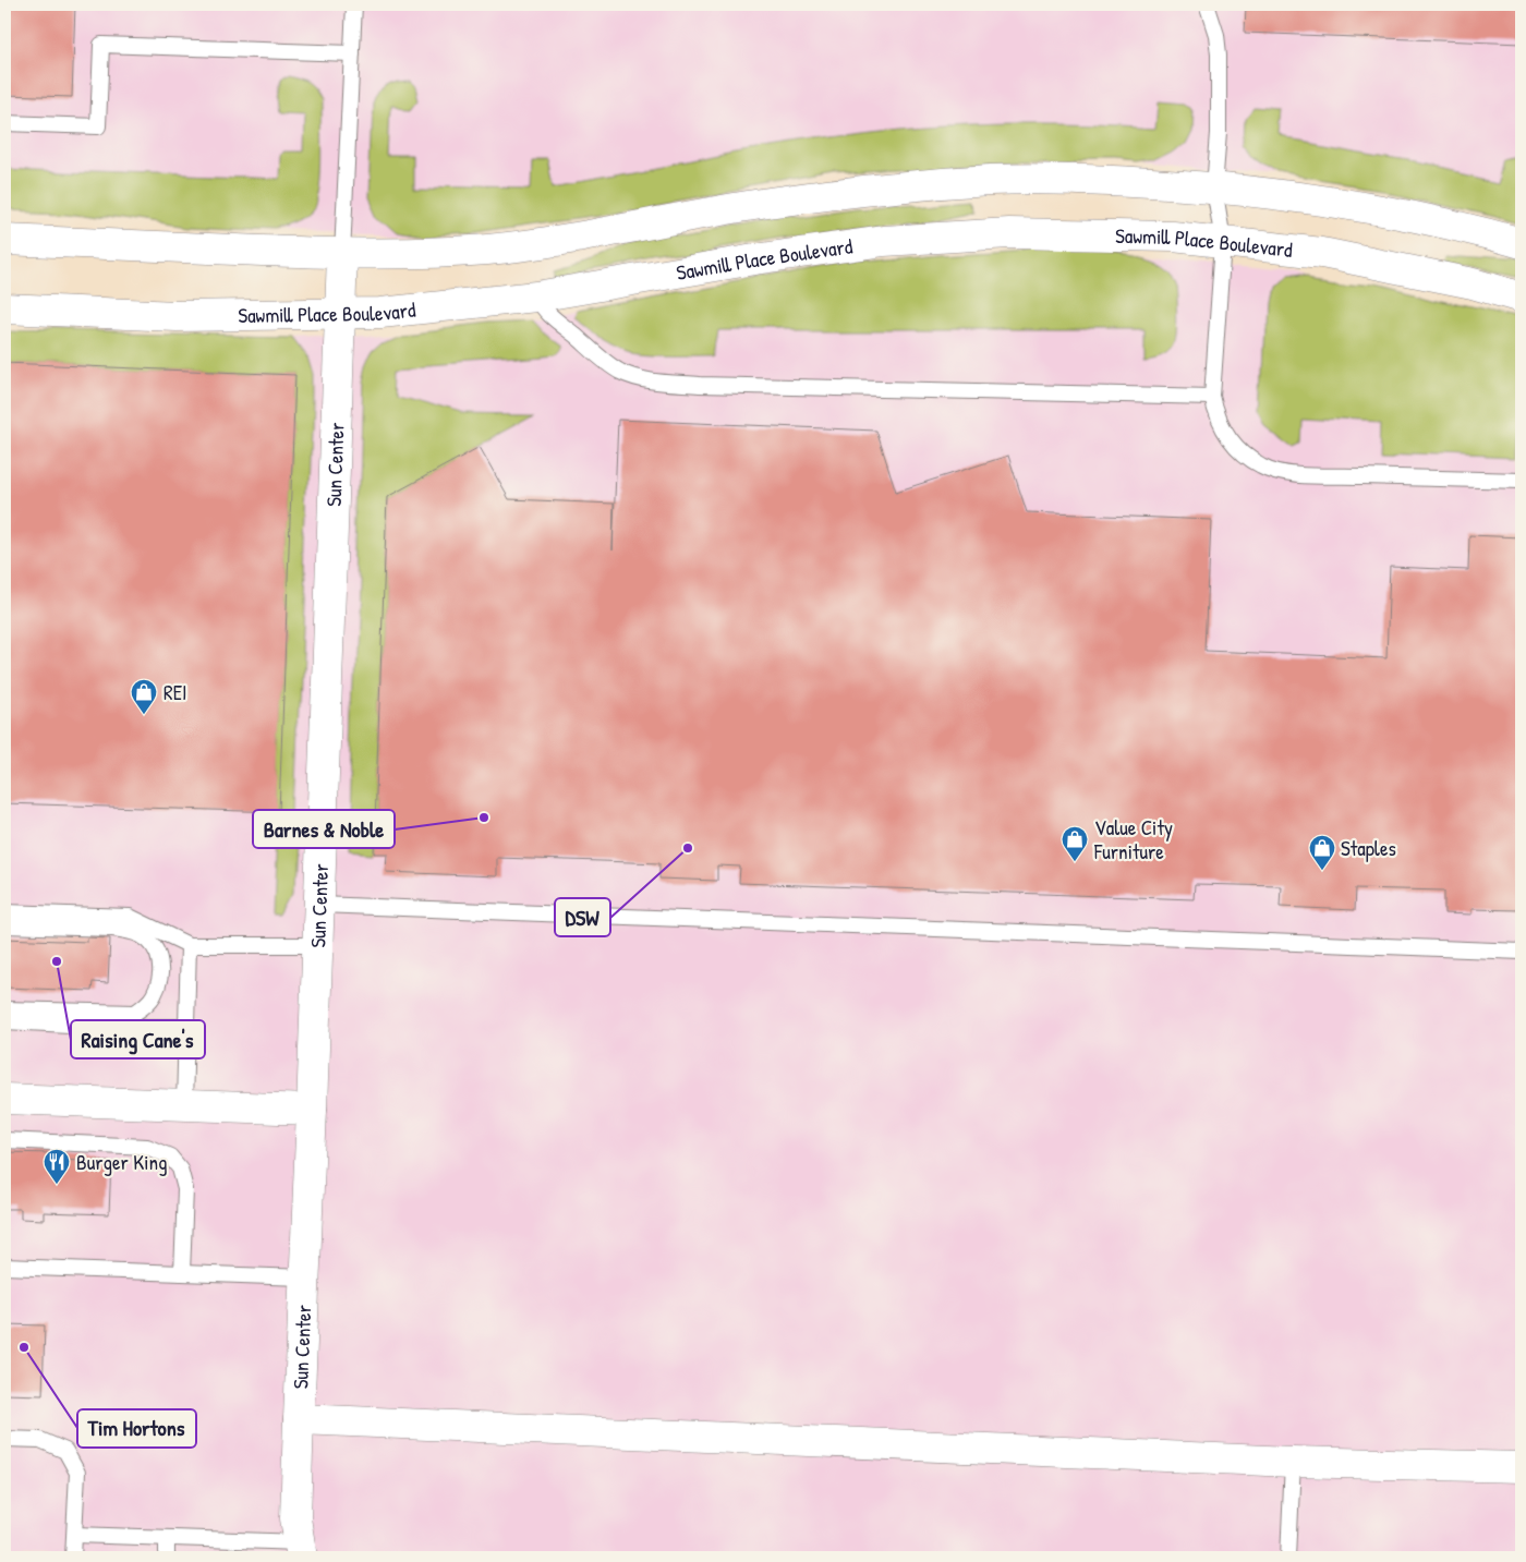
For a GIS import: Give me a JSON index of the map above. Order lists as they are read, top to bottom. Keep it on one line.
{"streets":{"street":["Sawmill Place Boulevard","Sun Center"]},"crossings":[["Sawmill Place Boulevard","Sun Center"]],"places":{"shop":["REI","Value City Furniture","Staples"],"other":["Barnes & Noble","DSW","Raising Cane's","Tim Hortons"],"restaurant":["Burger King"]}}
